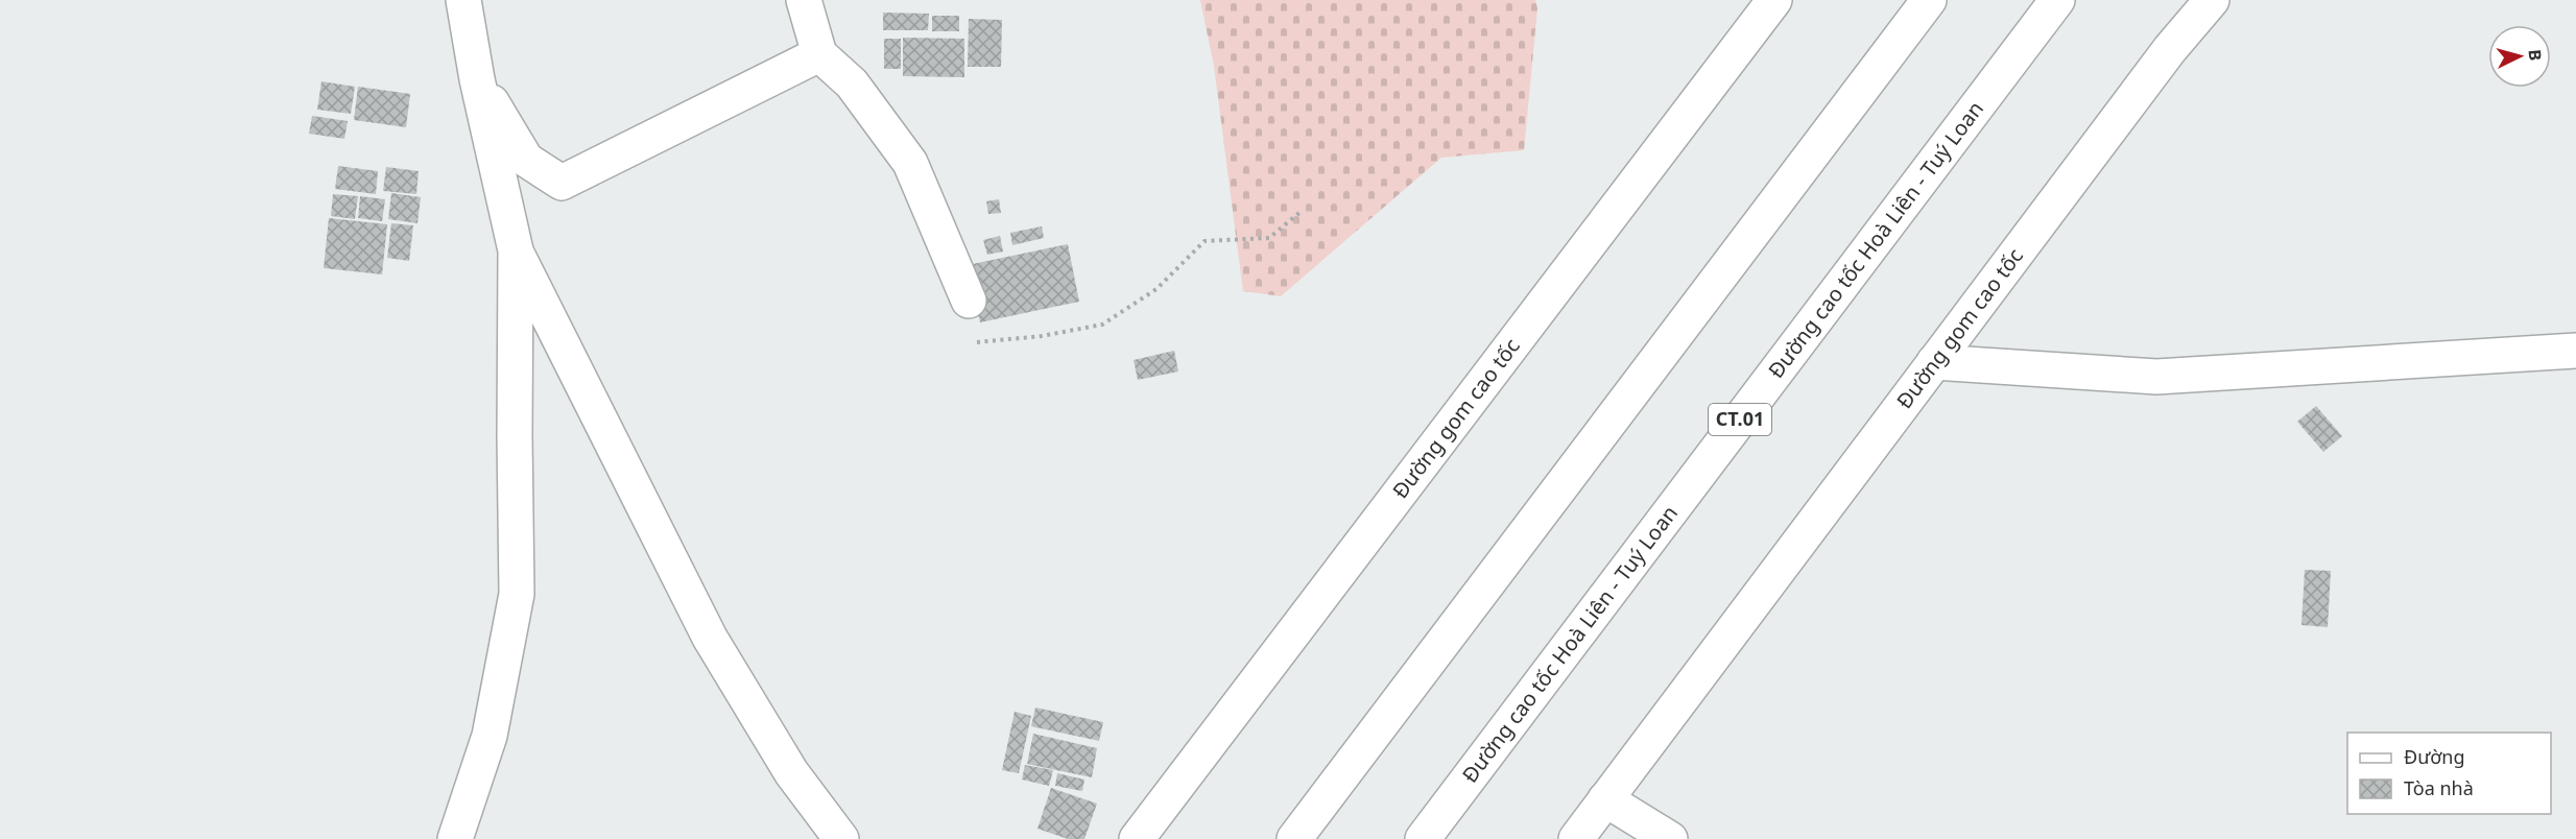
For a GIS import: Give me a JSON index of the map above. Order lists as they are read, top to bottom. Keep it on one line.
{"streets":{"main road":["Đường cao tốc Hoà Liên - Tuý Loan","Đường gom cao tốc","CT.01"]},"legend":["Đường","Tòa nhà"],"north":"right"}
